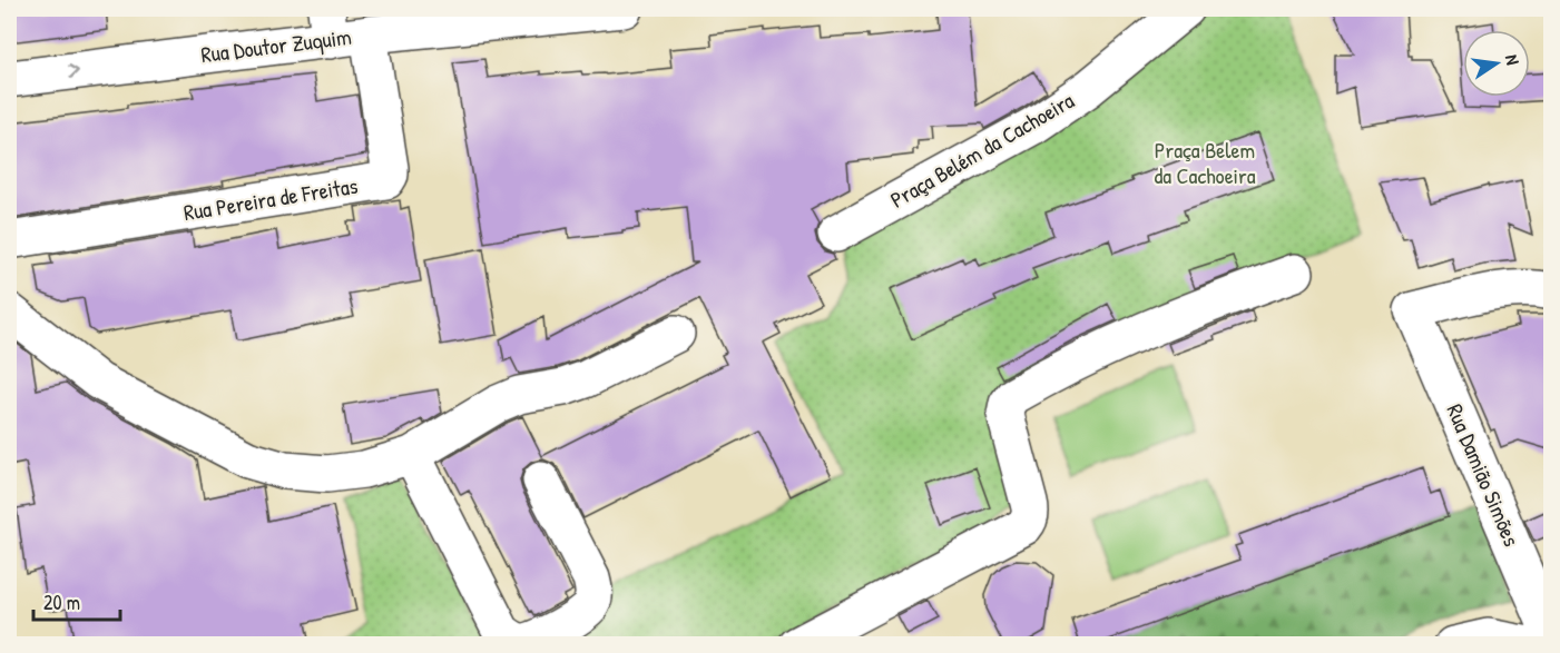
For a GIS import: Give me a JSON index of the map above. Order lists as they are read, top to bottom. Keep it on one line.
{"streets":{"street":["Rua Doutor Zuquim","Praça Belém da Cachoeira","Rua Pereira de Freitas","Rua Damião Simões"]},"crossings":[["Rua Doutor Zuquim","Rua Pereira de Freitas"]],"one_way":["Rua Doutor Zuquim"],"parks":["Praça Belem da Cachoeira"],"scale_bar":"20 m","north":"right"}
